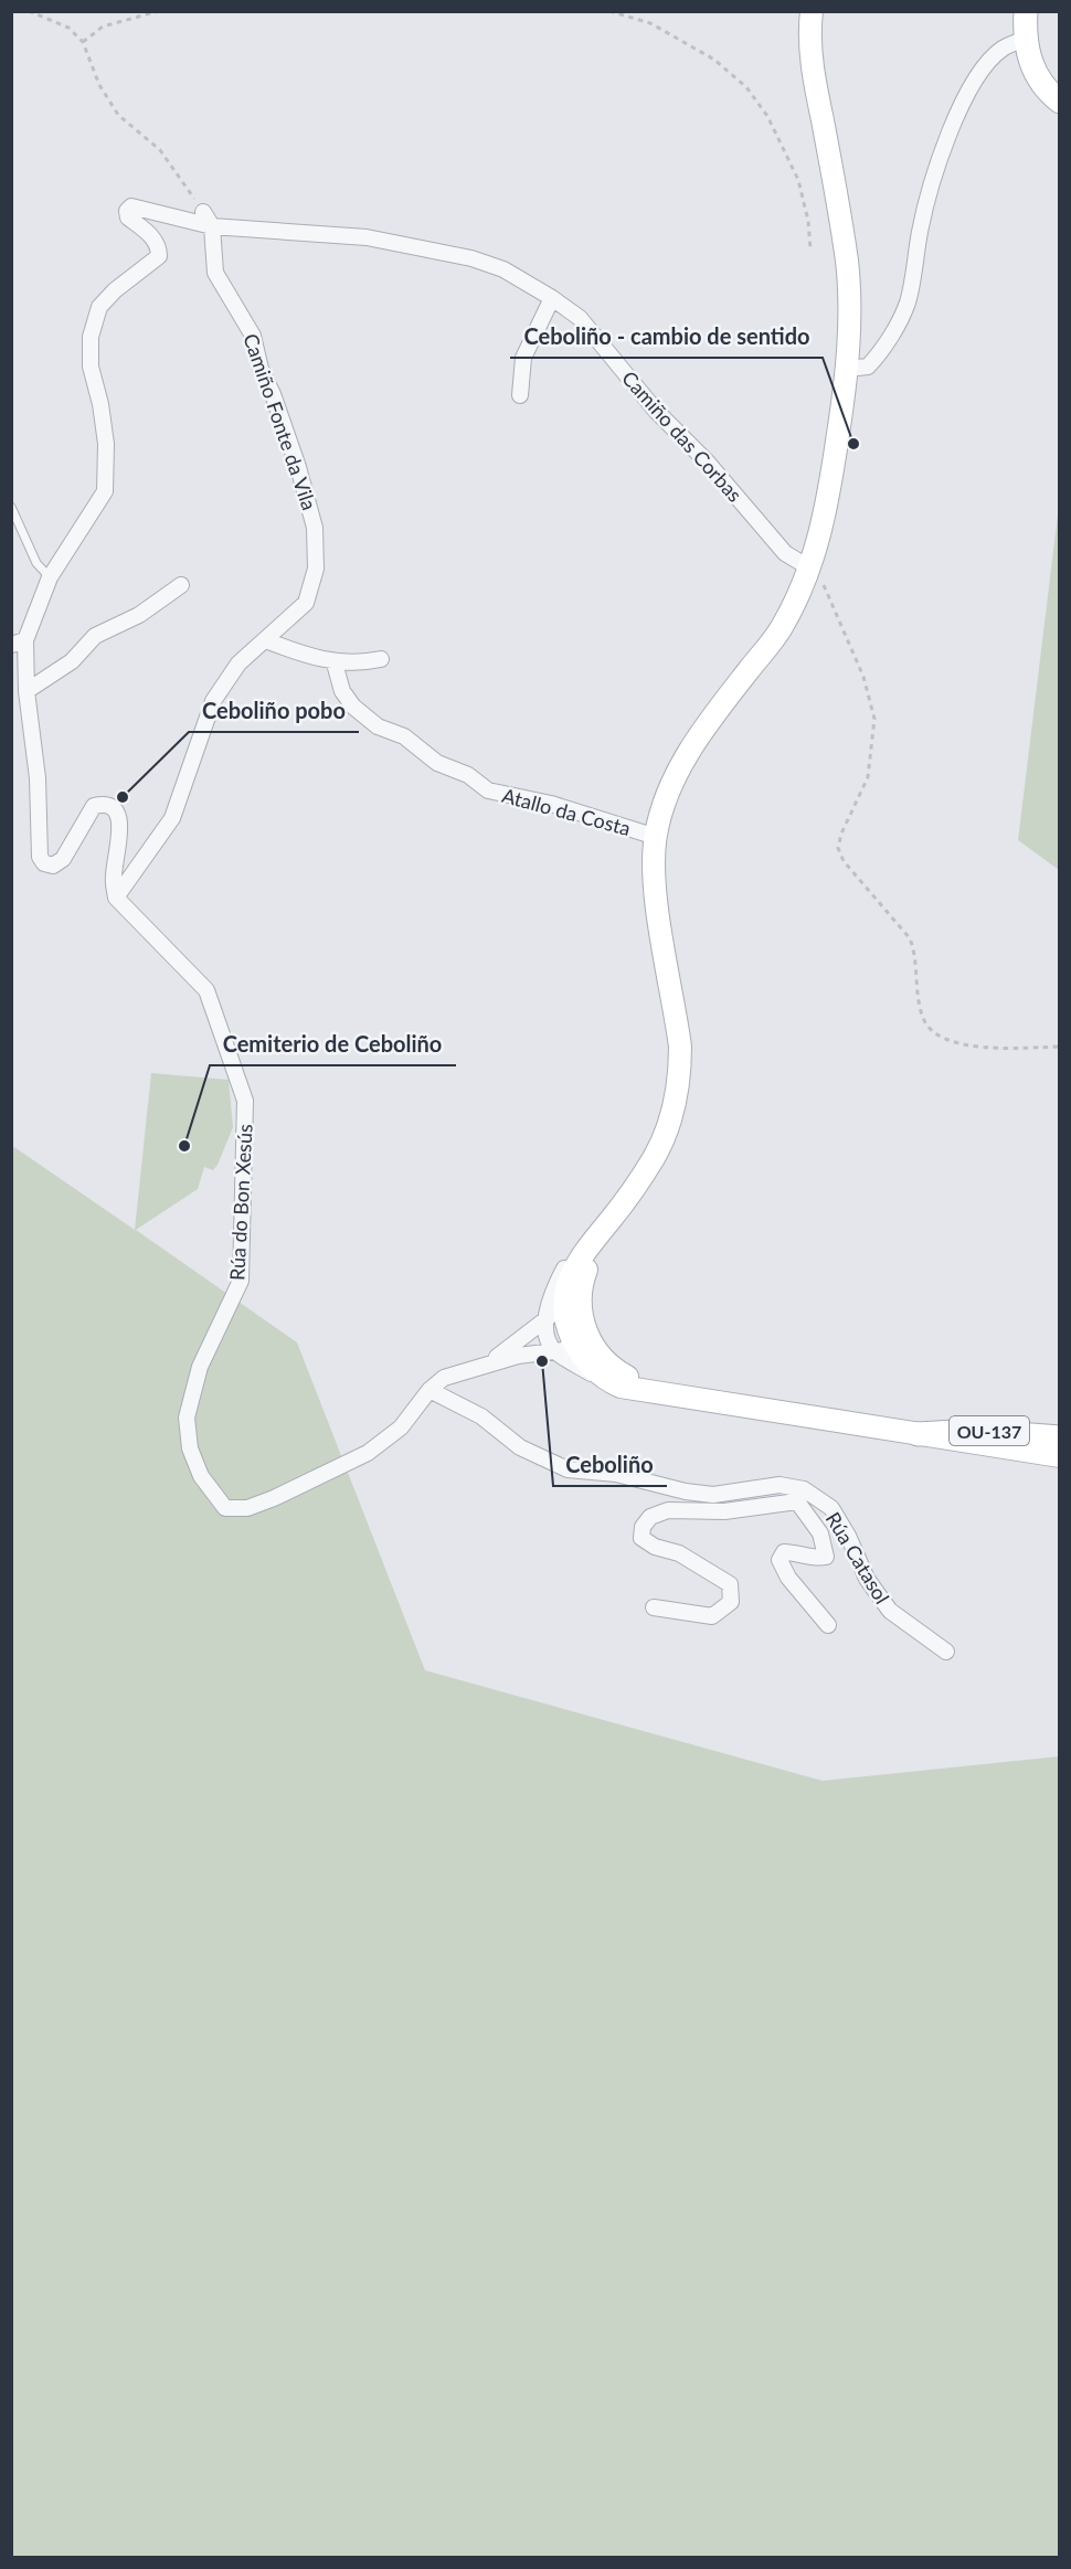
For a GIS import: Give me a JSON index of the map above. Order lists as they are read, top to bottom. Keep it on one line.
{"streets":{"main road":["OU-137"],"street":["Camiño Fonte da Vila","Camiño das Corbas","Atallo da Costa","Rúa do Bon Xesús","Rúa Catasol"]},"crossings":[["Camiño Fonte da Vila","Camiño das Corbas"],["Camiño Fonte da Vila","Rúa do Bon Xesús"],["Camiño das Corbas","OU-137"],["Atallo da Costa","OU-137"],["Rúa do Bon Xesús","OU-137"],["Rúa do Bon Xesús","Rúa Catasol"]],"places":["Ceboliño - cambio de sentido","Ceboliño pobo","Cemiterio de Ceboliño","Ceboliño"]}
